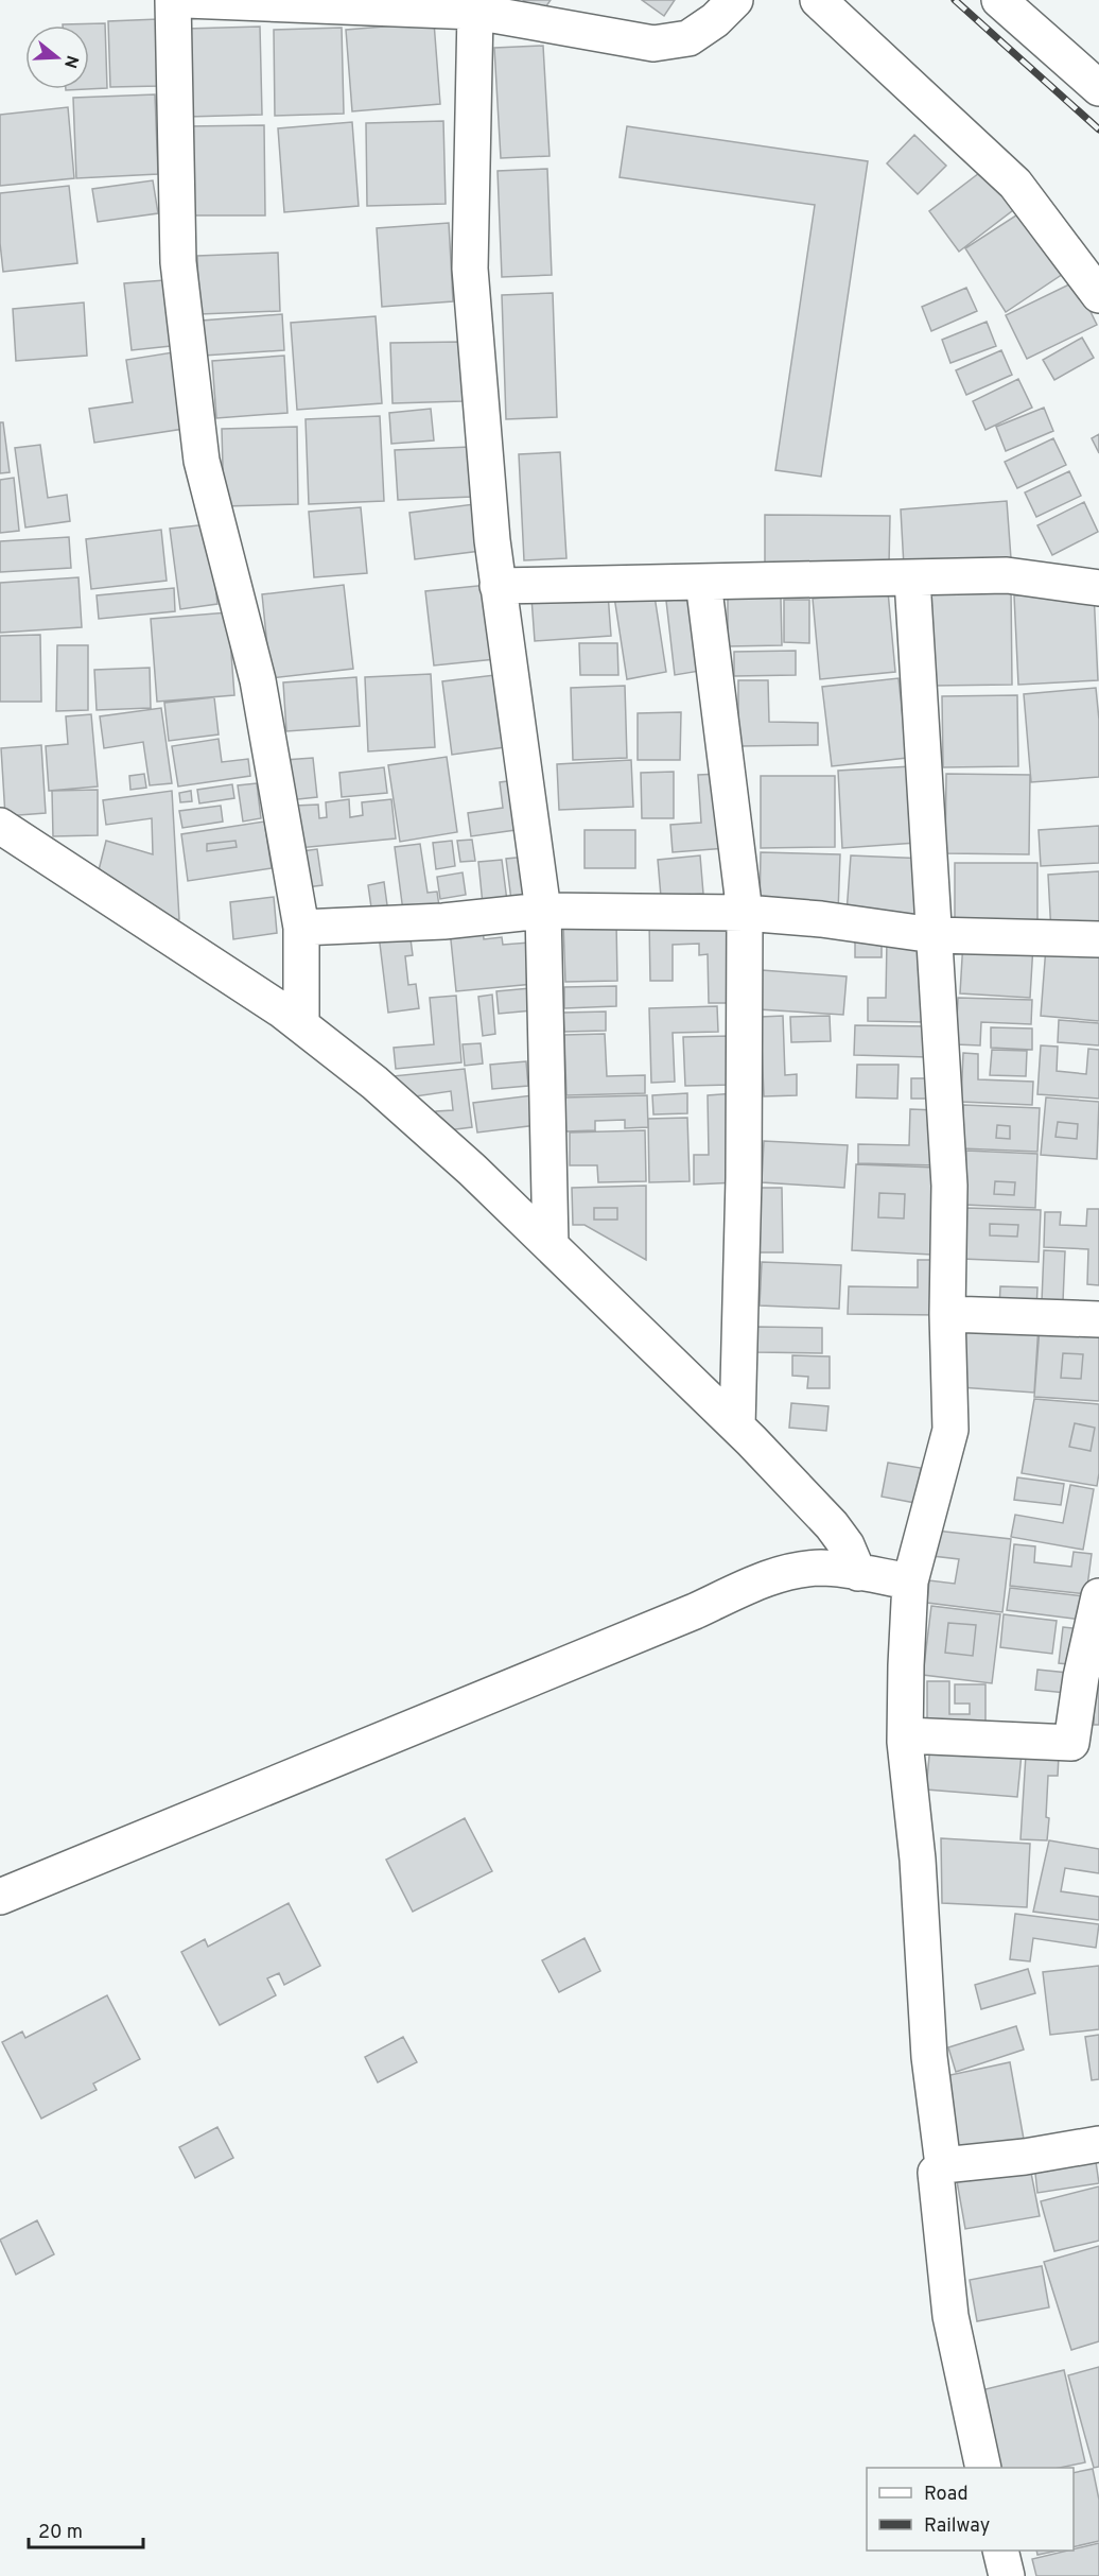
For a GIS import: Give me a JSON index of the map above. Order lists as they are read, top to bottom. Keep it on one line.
{"legend":["Road","Railway"],"scale_bar":"20 m","north":"right"}
